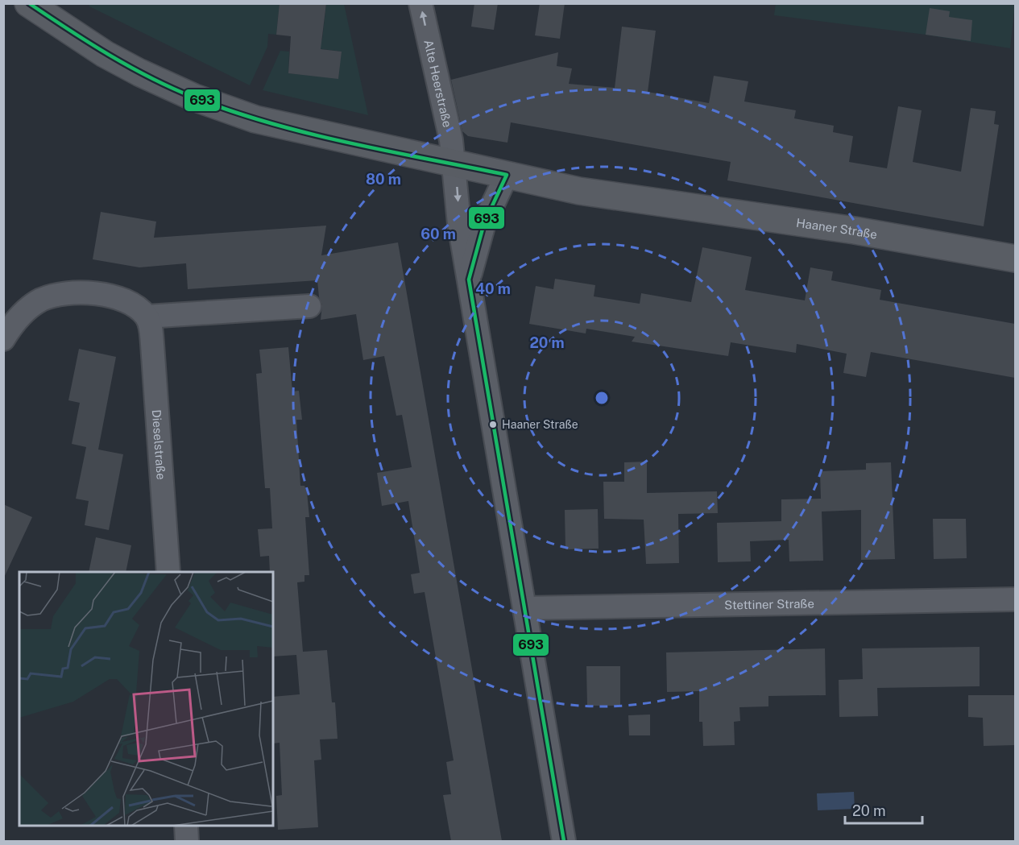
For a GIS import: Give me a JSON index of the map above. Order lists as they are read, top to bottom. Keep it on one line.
{"streets":{"main road":["Haaner Straße"],"street":["Alte Heerstraße","Dieselstraße","Stettiner Straße"]},"crossings":[["Alte Heerstraße","Haaner Straße"],["Alte Heerstraße","Stettiner Straße"]],"places":["Haaner Straße"],"lines":["transit line 693"],"scale_bar":"20 m","rings":["80 m","60 m","40 m","20 m"]}
